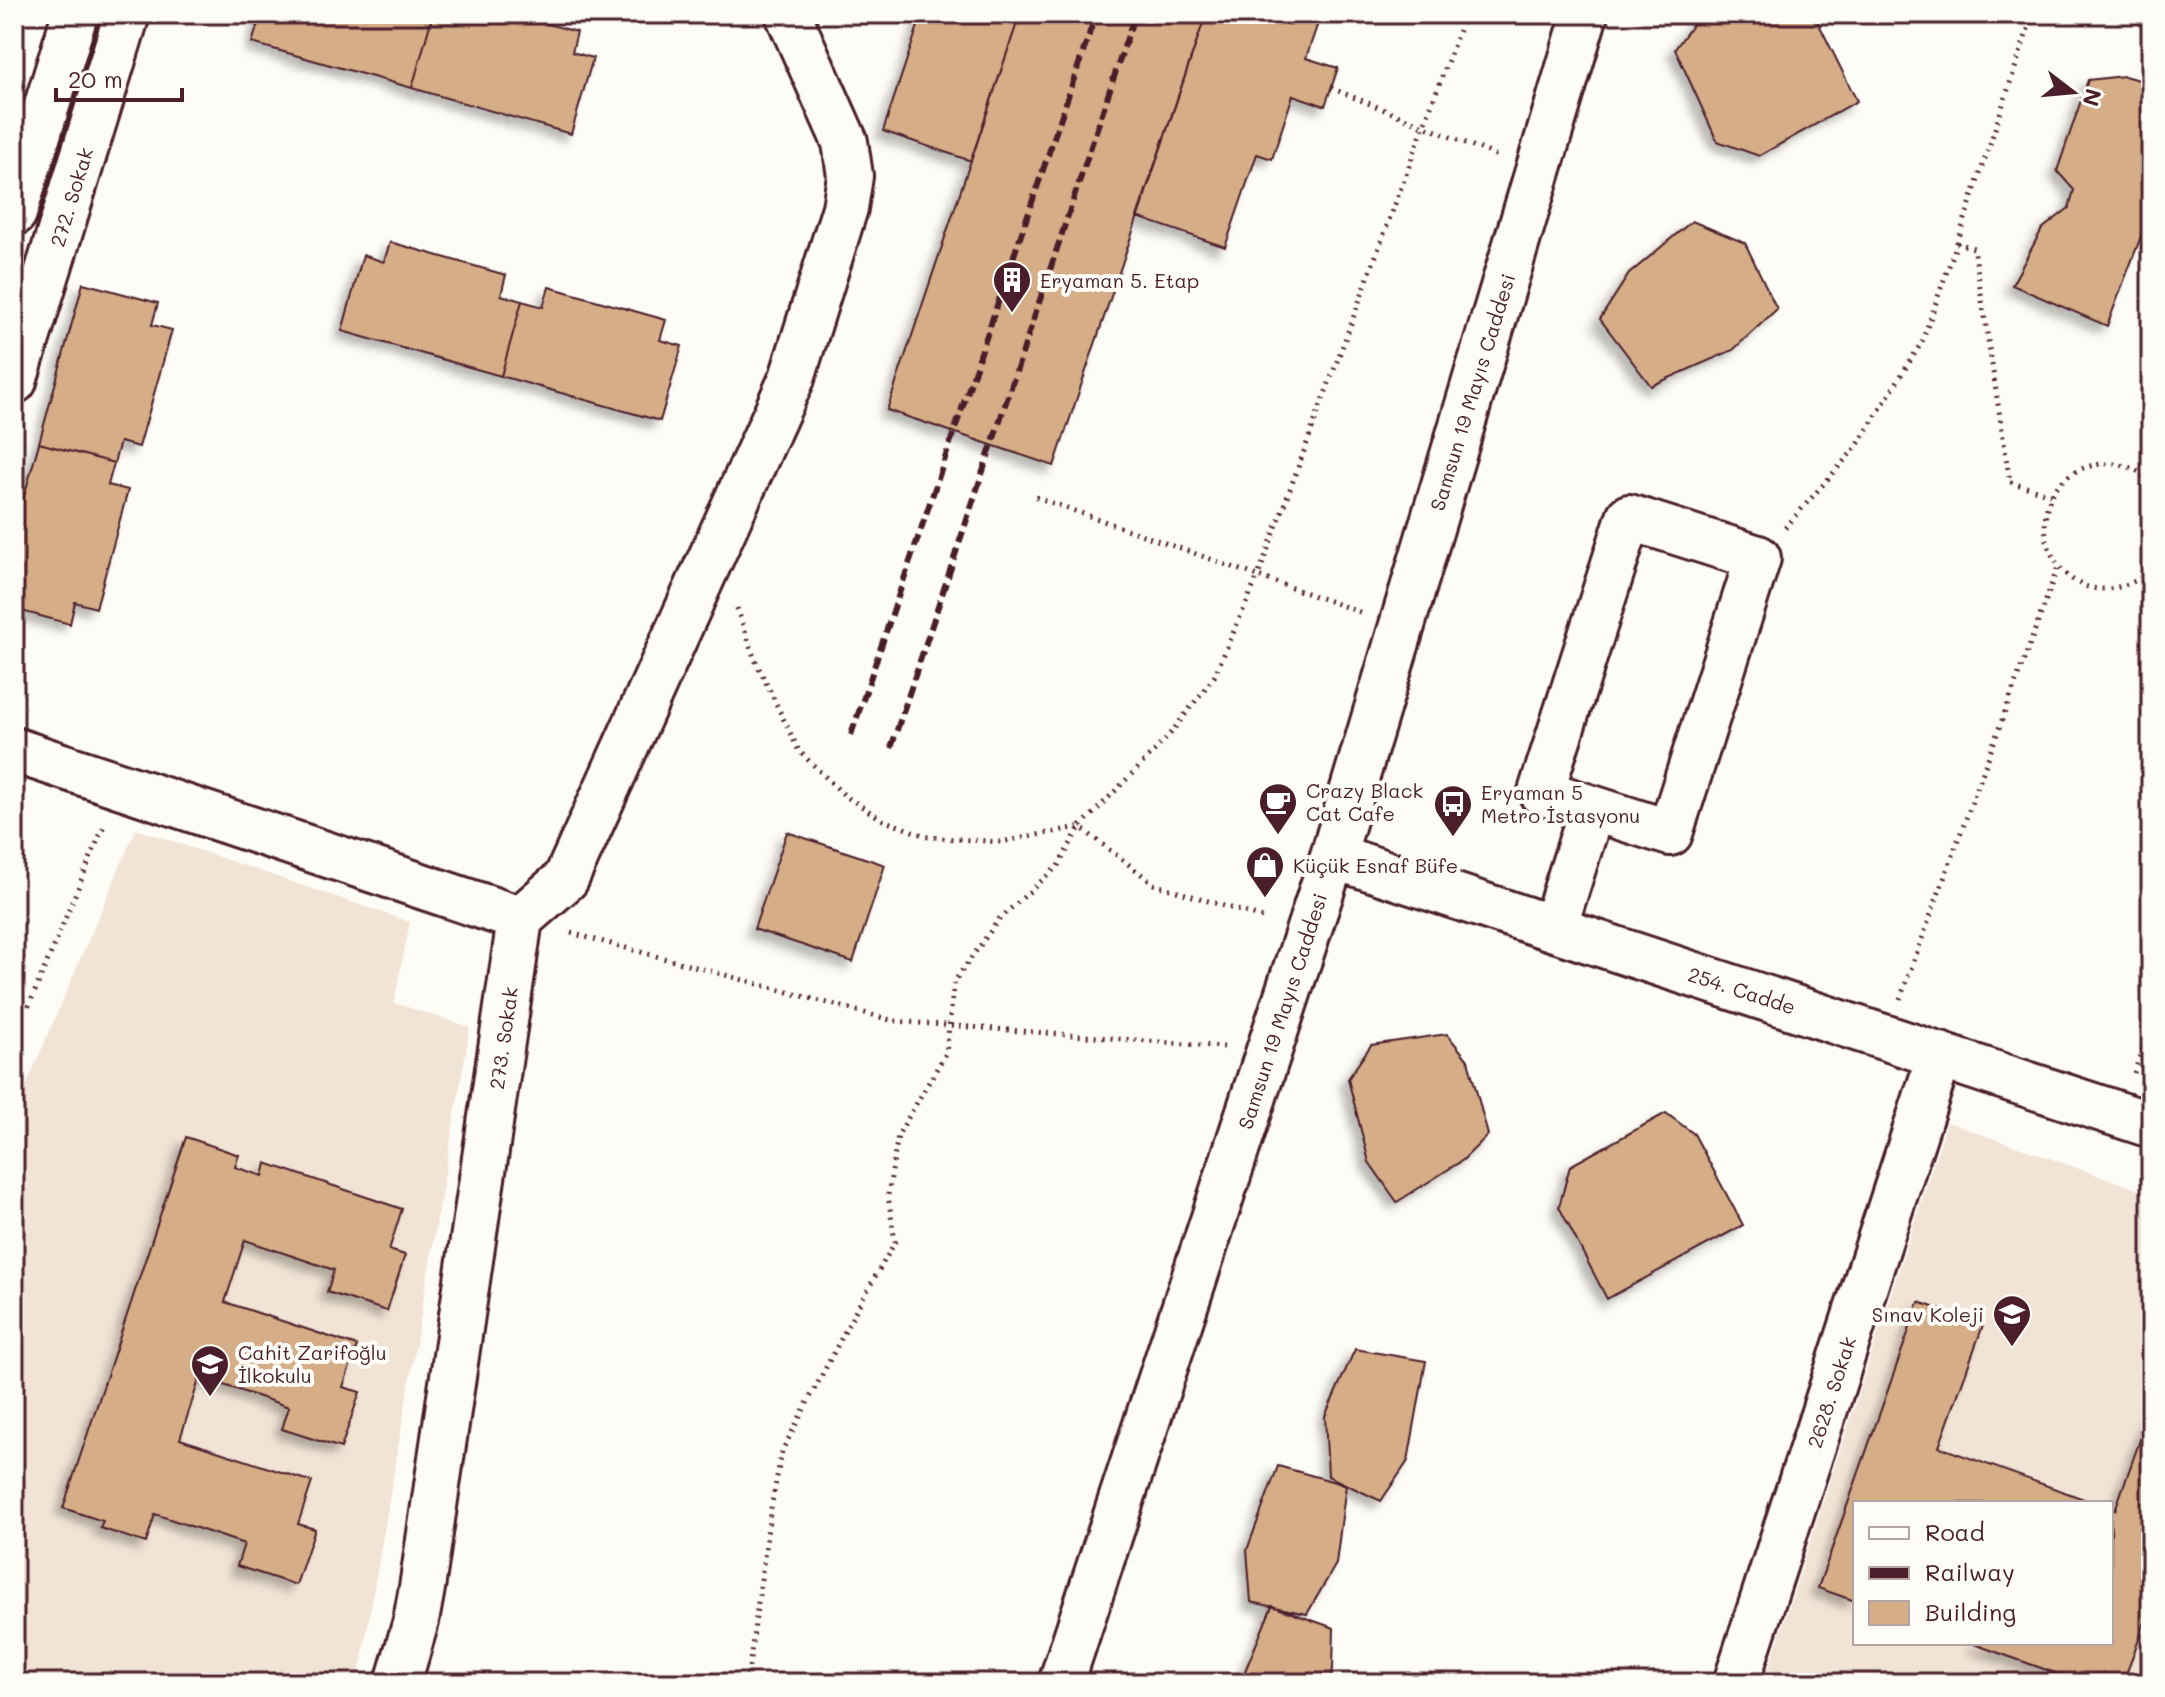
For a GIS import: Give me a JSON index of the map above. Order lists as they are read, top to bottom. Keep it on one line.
{"streets":{"street":["272. Sokak","Samsun 19 Mayıs Caddesi","254. Cadde","273. Sokak","2628. Sokak"]},"crossings":[["Samsun 19 Mayıs Caddesi","254. Cadde"],["254. Cadde","2628. Sokak"]],"places":{"building":["Eryaman 5. Etap"],"cafe":["Crazy Black Cat Cafe"],"bus stop":["Eryaman 5 Metro İstasyonu"],"shop":["Küçük Esnaf Büfe"],"school or university":["Sınav Koleji","Cahit Zarifoğlu İlkokulu"]},"legend":["Road","Railway","Building"],"scale_bar":"20 m","north":"right"}
